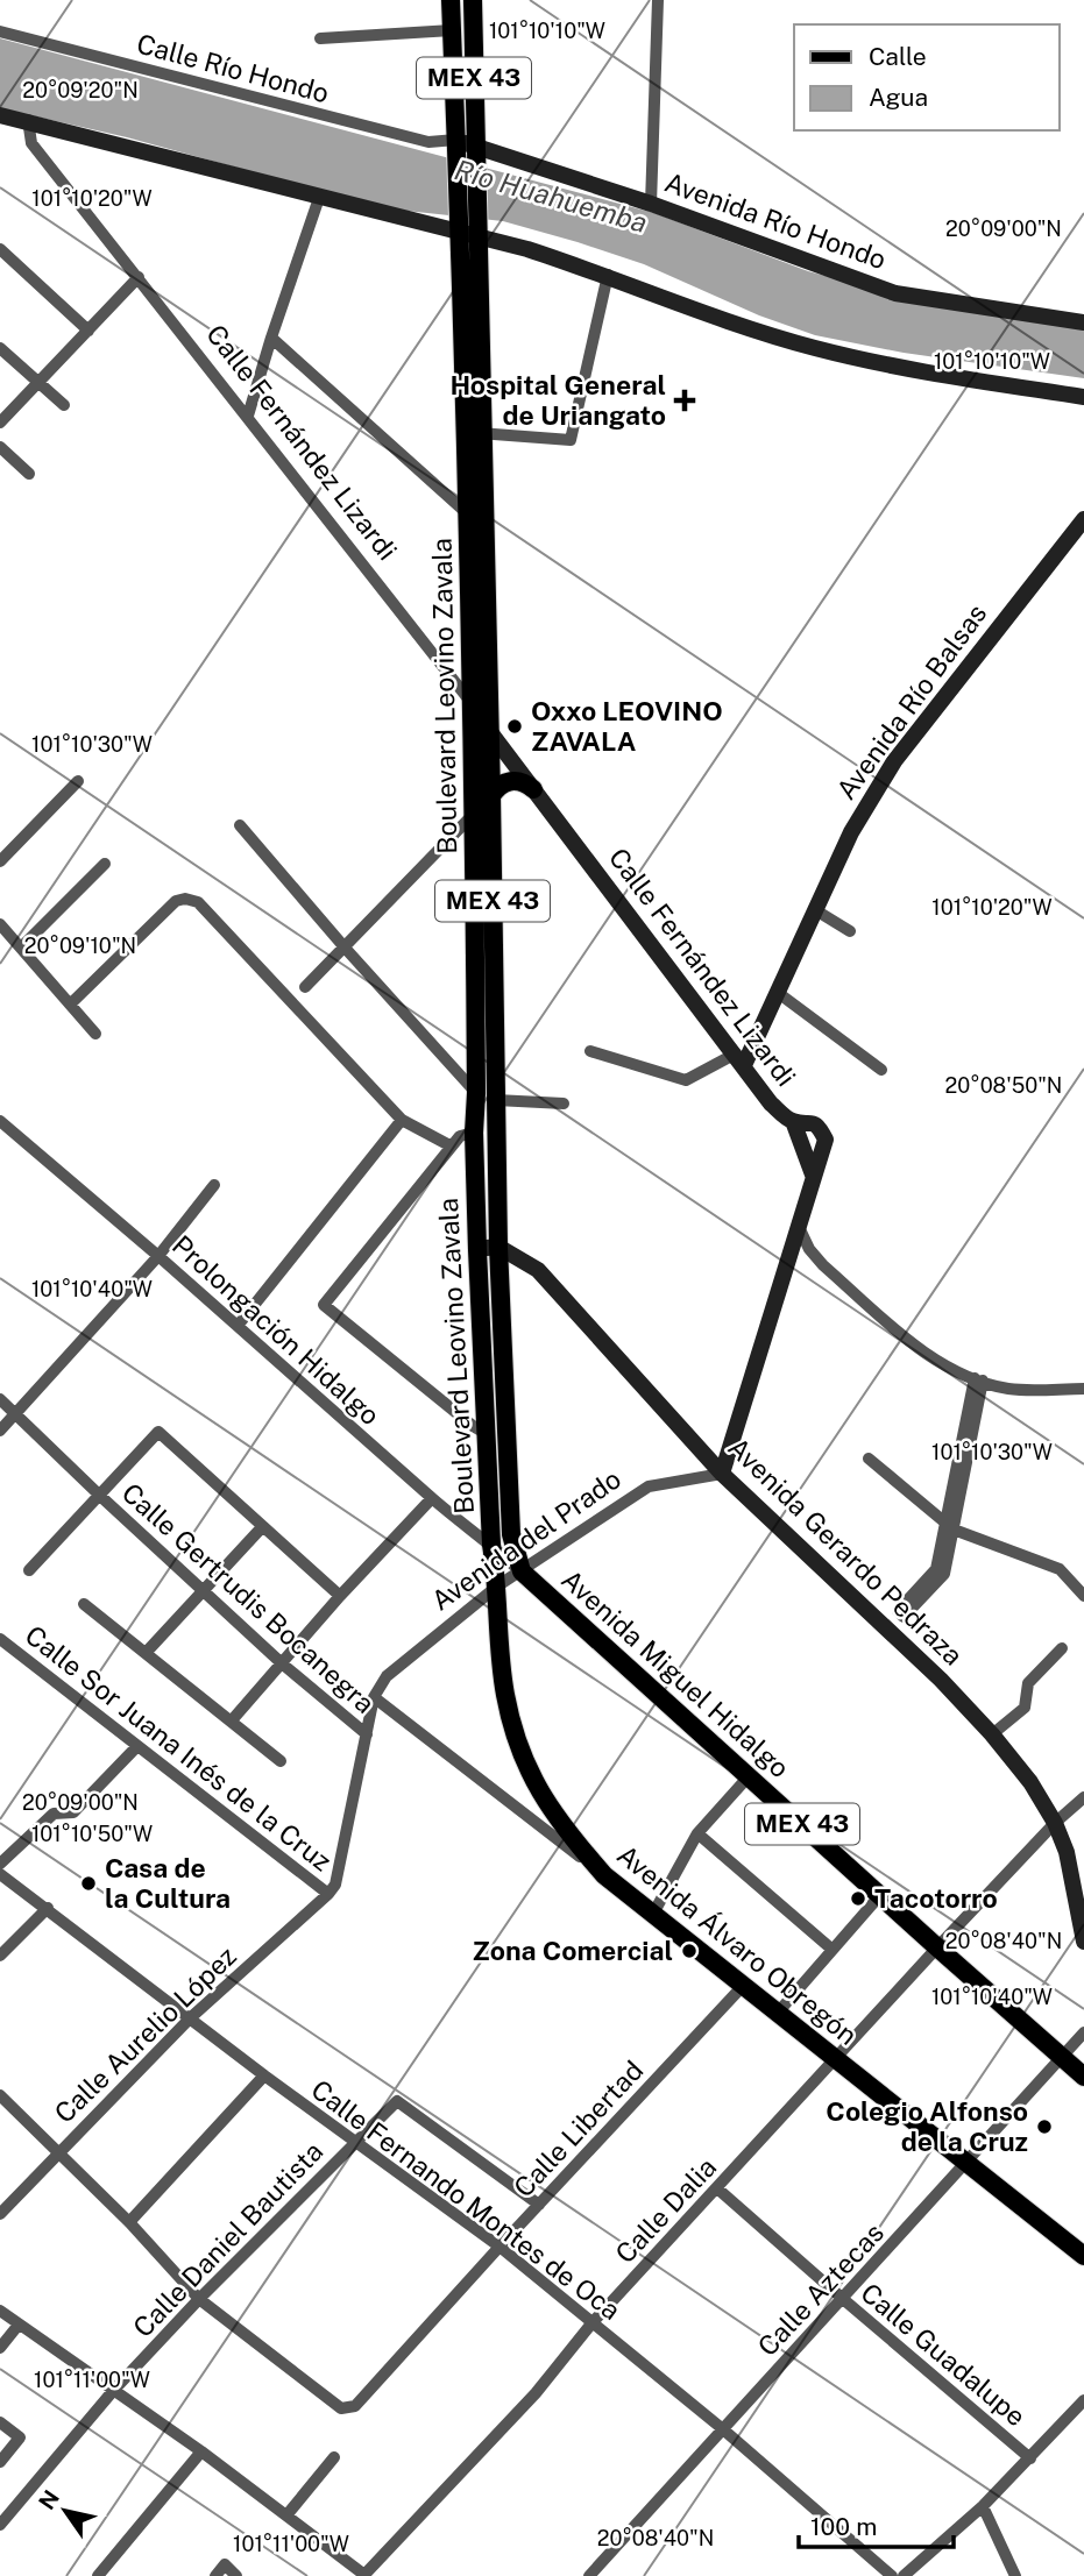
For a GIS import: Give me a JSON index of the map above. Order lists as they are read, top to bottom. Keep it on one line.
{"streets":{"main road":["MEX 43","Boulevard Leovino Zavala","Avenida Miguel Hidalgo","Avenida Álvaro Obregón"],"street":["Calle Río Hondo","Avenida Río Hondo","Calle Fernández Lizardi","Avenida Río Balsas","Prolongación Hidalgo","Avenida del Prado","Avenida Gerardo Pedraza","Calle Gertrudis Bocanegra","Calle Sor Juana Inés de la Cruz","Calle Aurelio López","Calle Libertad","Calle Fernando Montes de Oca","Calle Dalia","Calle Daniel Bautista","Calle Aztecas","Calle Guadalupe"]},"crossings":[["Calle Río Hondo","Avenida Río Hondo"],["Calle Río Hondo","Boulevard Leovino Zavala"],["Avenida Río Hondo","Boulevard Leovino Zavala"],["Calle Fernández Lizardi","Boulevard Leovino Zavala"],["Calle Fernández Lizardi","Avenida Río Balsas"],["Boulevard Leovino Zavala","Prolongación Hidalgo"],["Boulevard Leovino Zavala","Avenida del Prado"],["Boulevard Leovino Zavala","Avenida Gerardo Pedraza"],["Boulevard Leovino Zavala","Avenida Miguel Hidalgo"],["Boulevard Leovino Zavala","Avenida Álvaro Obregón"],["Prolongación Hidalgo","Avenida del Prado"],["Prolongación Hidalgo","Avenida Miguel Hidalgo"],["Avenida del Prado","Avenida Gerardo Pedraza"],["Avenida del Prado","Calle Gertrudis Bocanegra"],["Avenida del Prado","Avenida Miguel Hidalgo"],["Avenida del Prado","Calle Sor Juana Inés de la Cruz"],["Avenida del Prado","Avenida Álvaro Obregón"],["Avenida del Prado","Calle Aurelio López"],["Avenida Gerardo Pedraza","Calle Dalia"],["Avenida Miguel Hidalgo","Calle Dalia"],["Avenida Miguel Hidalgo","Calle Aztecas"],["Calle Sor Juana Inés de la Cruz","Calle Aurelio López"],["Avenida Álvaro Obregón","Calle Libertad"],["Avenida Álvaro Obregón","Calle Dalia"],["Avenida Álvaro Obregón","Calle Aztecas"],["Calle Aurelio López","Calle Fernando Montes de Oca"],["Calle Libertad","Calle Fernando Montes de Oca"],["Calle Libertad","Calle Daniel Bautista"],["Calle Fernando Montes de Oca","Calle Dalia"],["Calle Fernando Montes de Oca","Calle Daniel Bautista"],["Calle Fernando Montes de Oca","Calle Aztecas"],["Calle Dalia","Calle Guadalupe"],["Calle Aztecas","Calle Guadalupe"]],"water":["Río Huahuemba"],"places":{"health":["Hospital General de Uriangato"],"other":["Oxxo LEOVINO ZAVALA","Casa de la Cultura","Tacotorro","Zona Comercial","Colegio Alfonso de la Cruz"]},"legend":["Calle","Agua"],"scale_bar":"100 m","north":"top left","coordinates":["101°10'10\"W","20°09'20\"N","101°10'20\"W","20°09'00\"N","101°10'30\"W","20°09'10\"N","20°08'50\"N","101°10'40\"W","101°10'50\"W","20°08'40\"N","101°11'00\"W"]}
